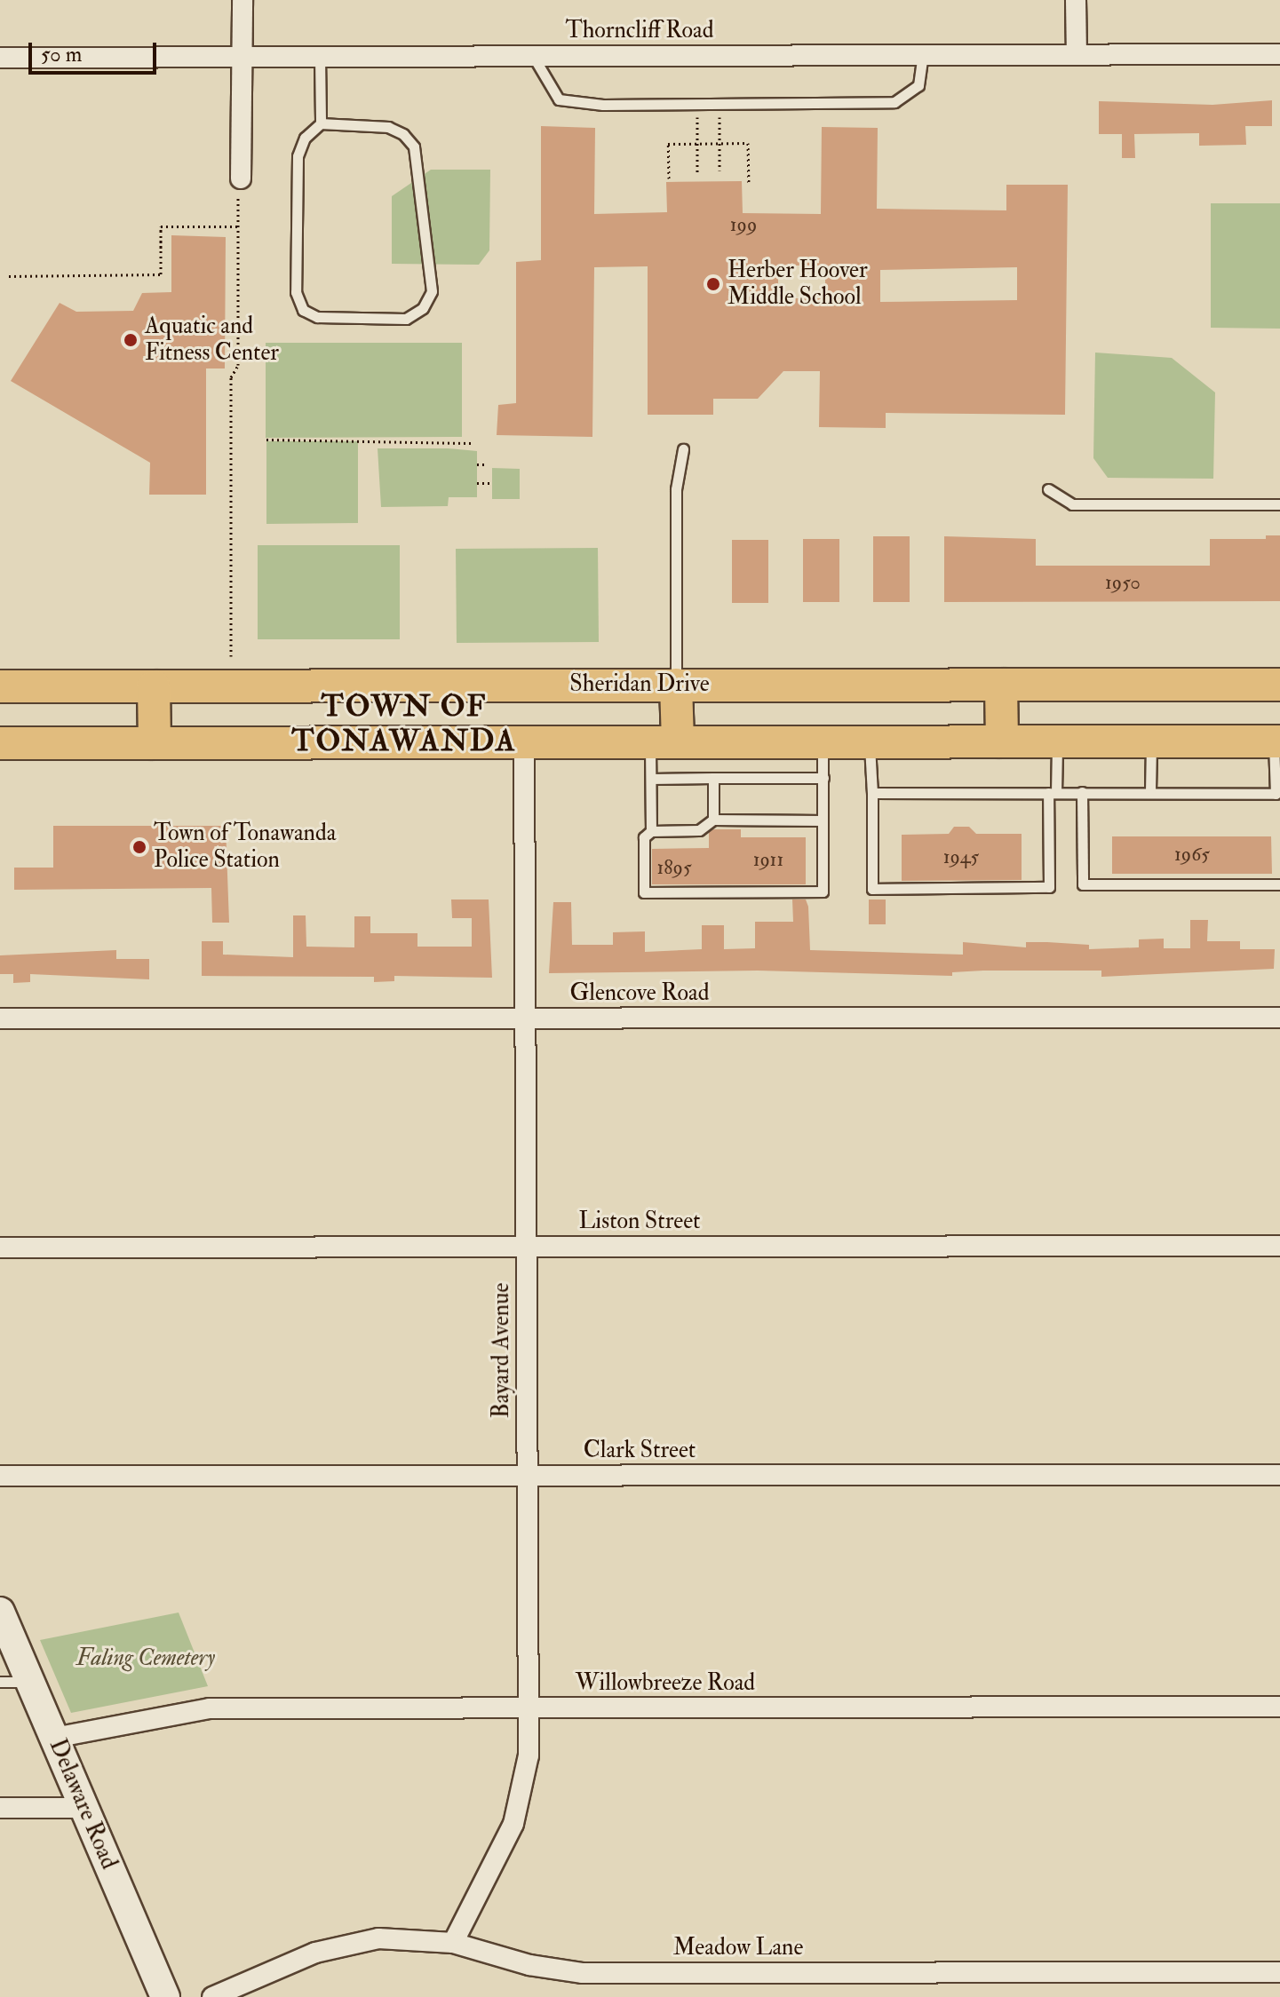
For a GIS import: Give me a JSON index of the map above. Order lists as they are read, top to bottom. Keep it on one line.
{"streets":{"main road":["Sheridan Drive"],"street":["Thorncliff Road","Glencove Road","Liston Street","Bayard Avenue","Clark Street","Willowbreeze Road","Delaware Road","Meadow Lane"]},"crossings":[["Glencove Road","Bayard Avenue"],["Liston Street","Bayard Avenue"],["Bayard Avenue","Clark Street"],["Bayard Avenue","Willowbreeze Road"],["Bayard Avenue","Meadow Lane"],["Willowbreeze Road","Delaware Road"]],"districts":["TOWN OF TONAWANDA"],"parks":["Faling Cemetery"],"places":["Herber Hoover Middle School","Aquatic and Fitness Center","Town of Tonawanda Police Station"],"house_numbers":["199","1950","1965","1945","1911","1895"],"scale_bar":"50 m"}
